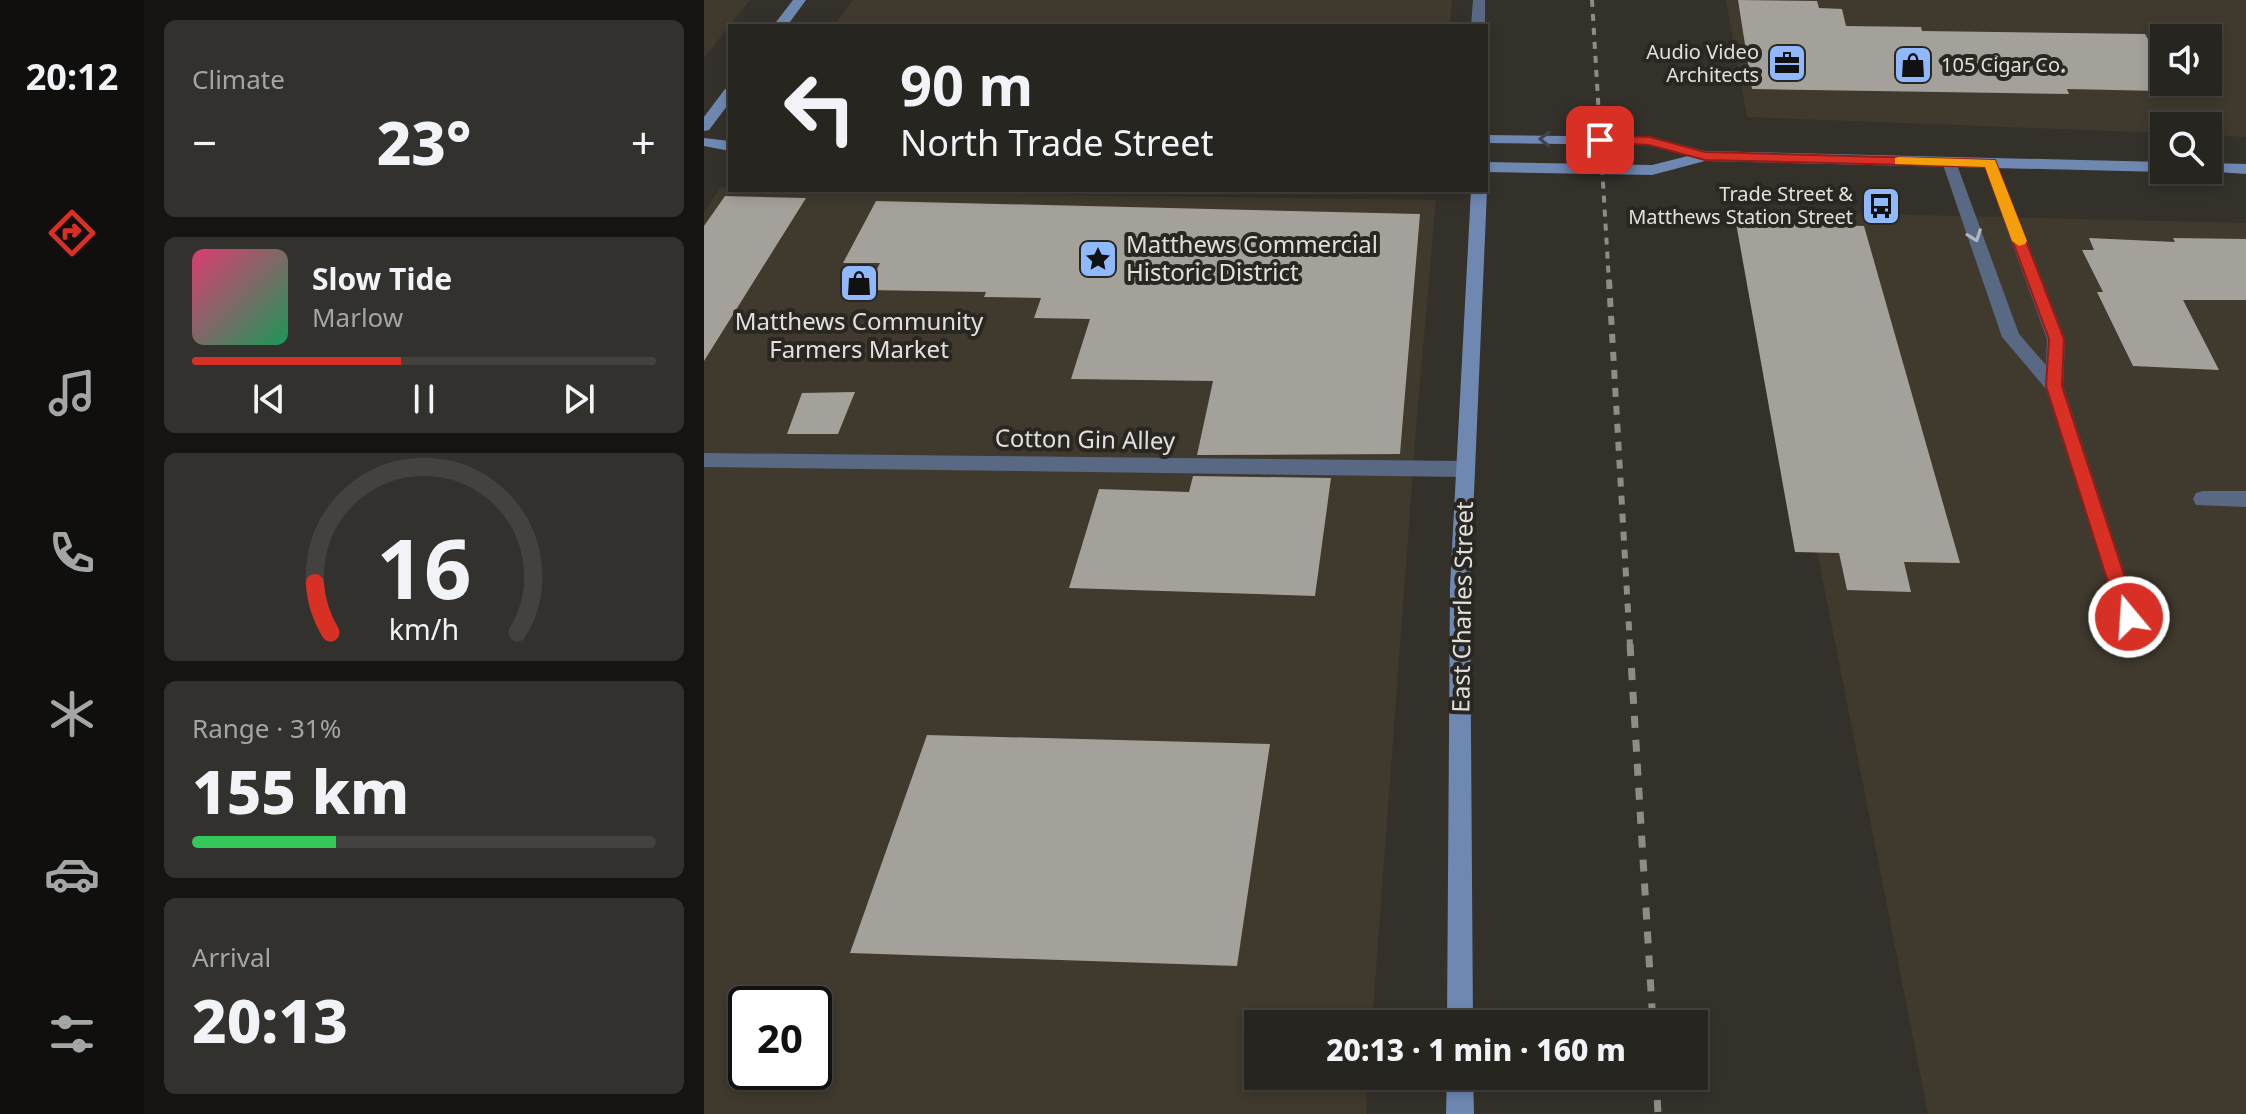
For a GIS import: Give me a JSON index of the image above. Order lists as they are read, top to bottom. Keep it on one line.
{"streets":{"main road":["East Charles Street"],"street":["Cotton Gin Alley"]},"crossings":[["Cotton Gin Alley","East Charles Street"]],"places":{"office":["Audio Video Architects"],"shop":["105 Cigar Co.","Matthews Community Farmers Market"],"bus stop":["Trade Street & Matthews Station Street"],"place":["Matthews Commercial Historic District"]},"page":{"tabs":"20:12","tile":["Climate",["Range · 31%","155 km"],["Arrival","20:13"]],"turn":["90 m","North Trade Street"],"heat":["−","23°","+"],"song":["Slow Tide","Marlow"],"limit":"20","trip":"20:13 · 1 min · 160 m","gauge":["16","km/h"]}}
